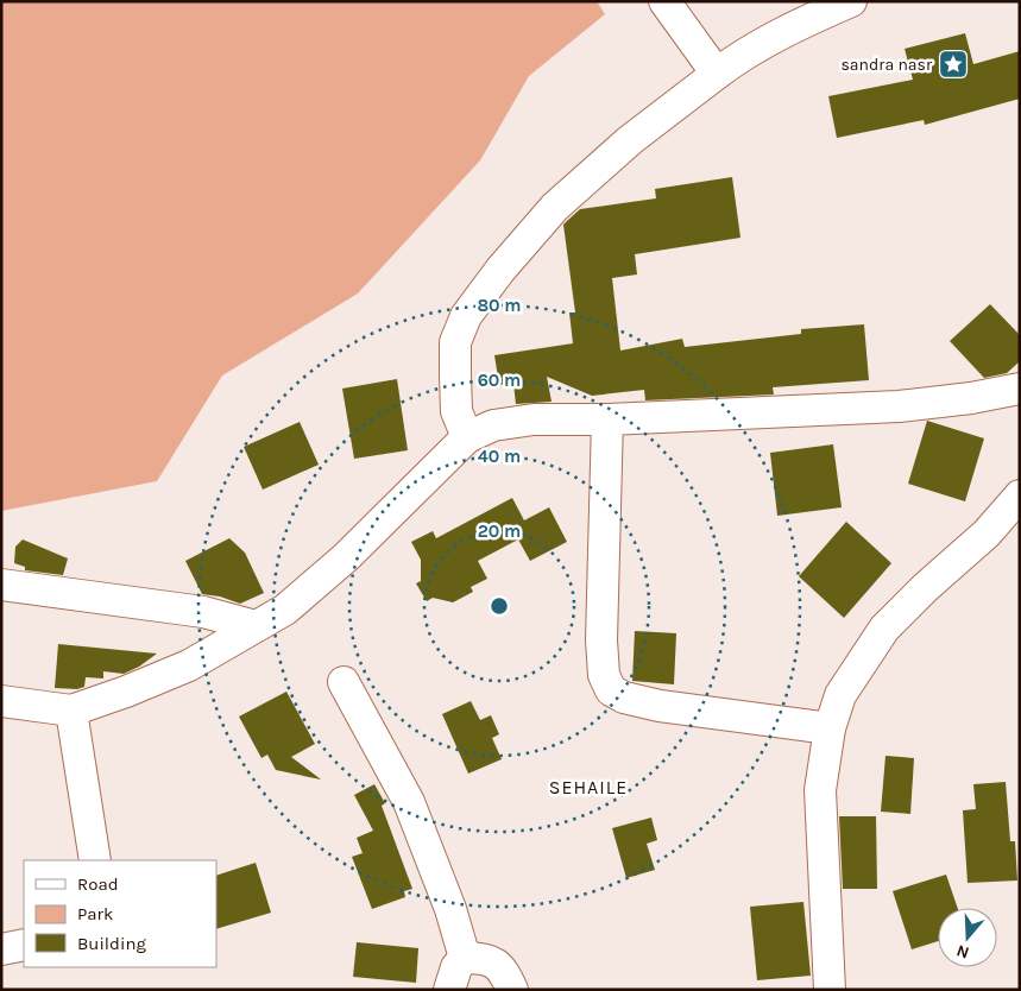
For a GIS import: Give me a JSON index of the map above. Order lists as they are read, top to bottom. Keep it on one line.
{"districts":["SEHAILE"],"places":{"place":["sandra nasr"]},"legend":["Road","Park","Building"],"north":"bottom","rings":["80 m","60 m","40 m","20 m"]}
